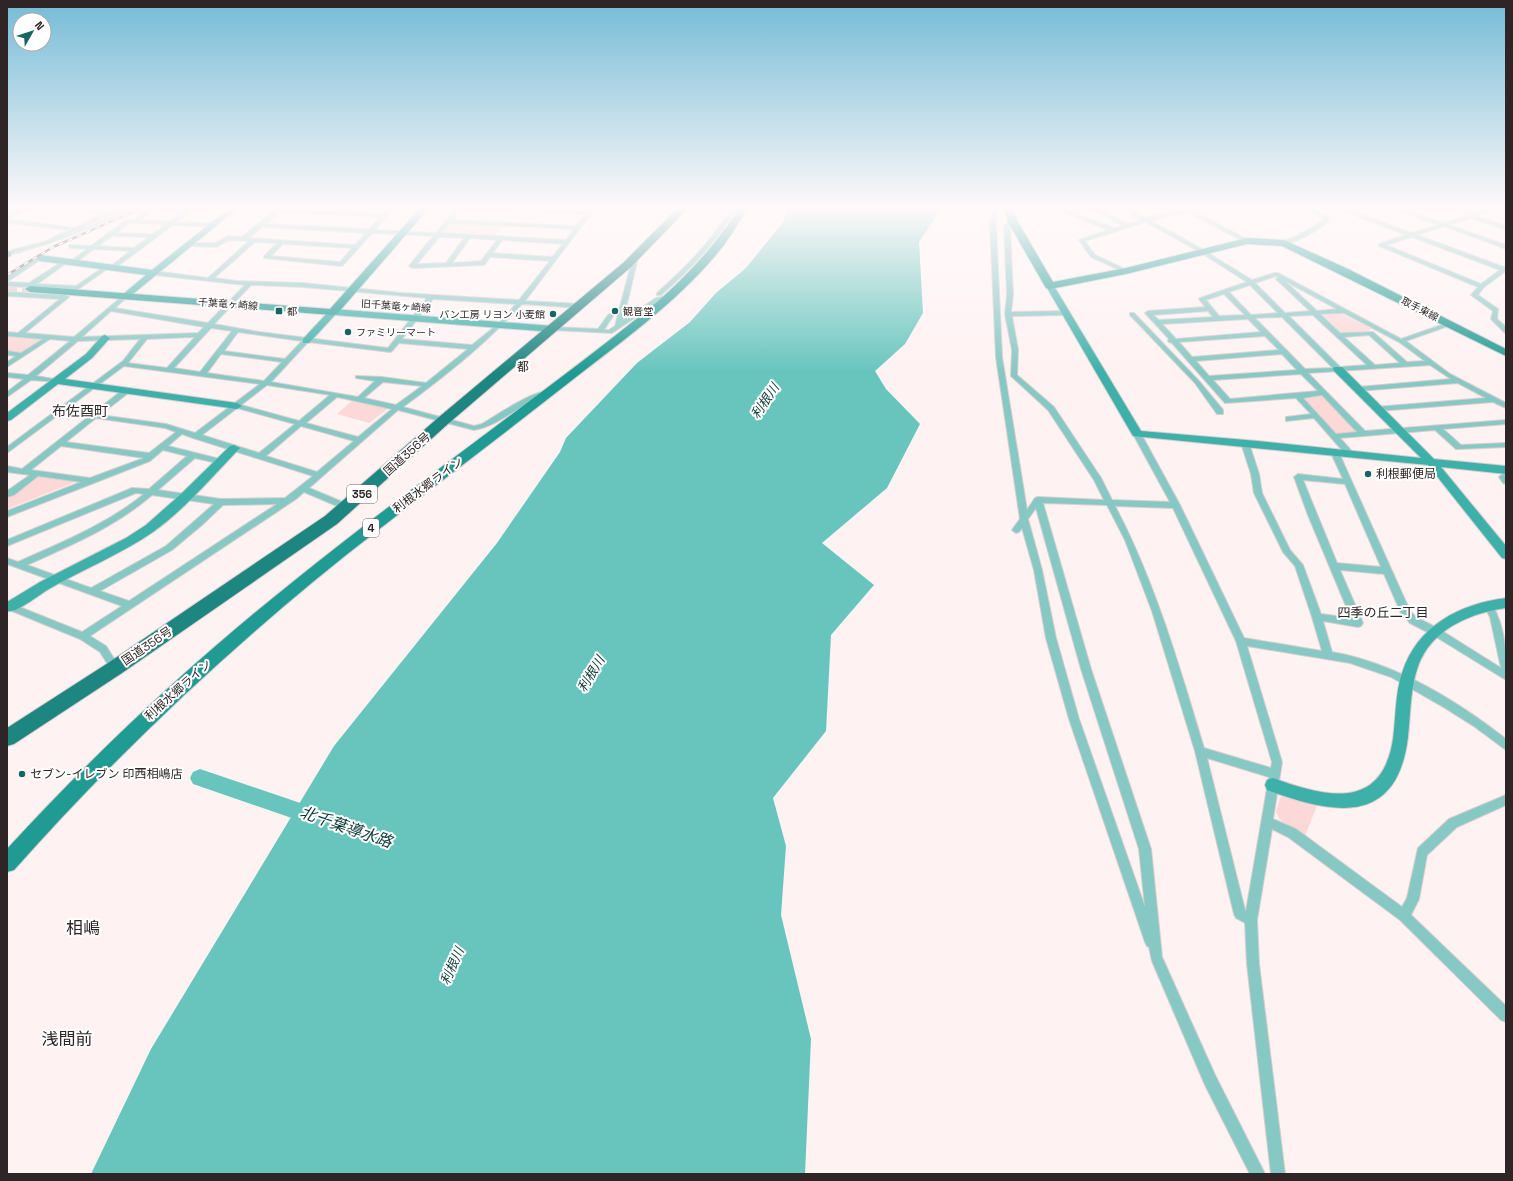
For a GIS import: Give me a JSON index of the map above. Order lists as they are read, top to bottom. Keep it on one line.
{"streets":{"highway":["国道356号","356"],"main road":["千葉竜ヶ崎線","取手東線","利根水郷ライン","4"],"street":["旧千葉竜ヶ崎線"]},"crossings":[["千葉竜ヶ崎線","旧千葉竜ヶ崎線"],["旧千葉竜ヶ崎線","国道356号"]],"districts":["都","布佐酉町","四季の丘二丁目","相嶋","浅間前"],"water":["利根川","北千葉導水路"],"places":{"transit":["都"],"other":["観音堂","パン工房 リヨン 小麦館","ファミリーマート","利根郵便局","セブン-イレブン 印西相嶋店"]},"north":"top right"}
